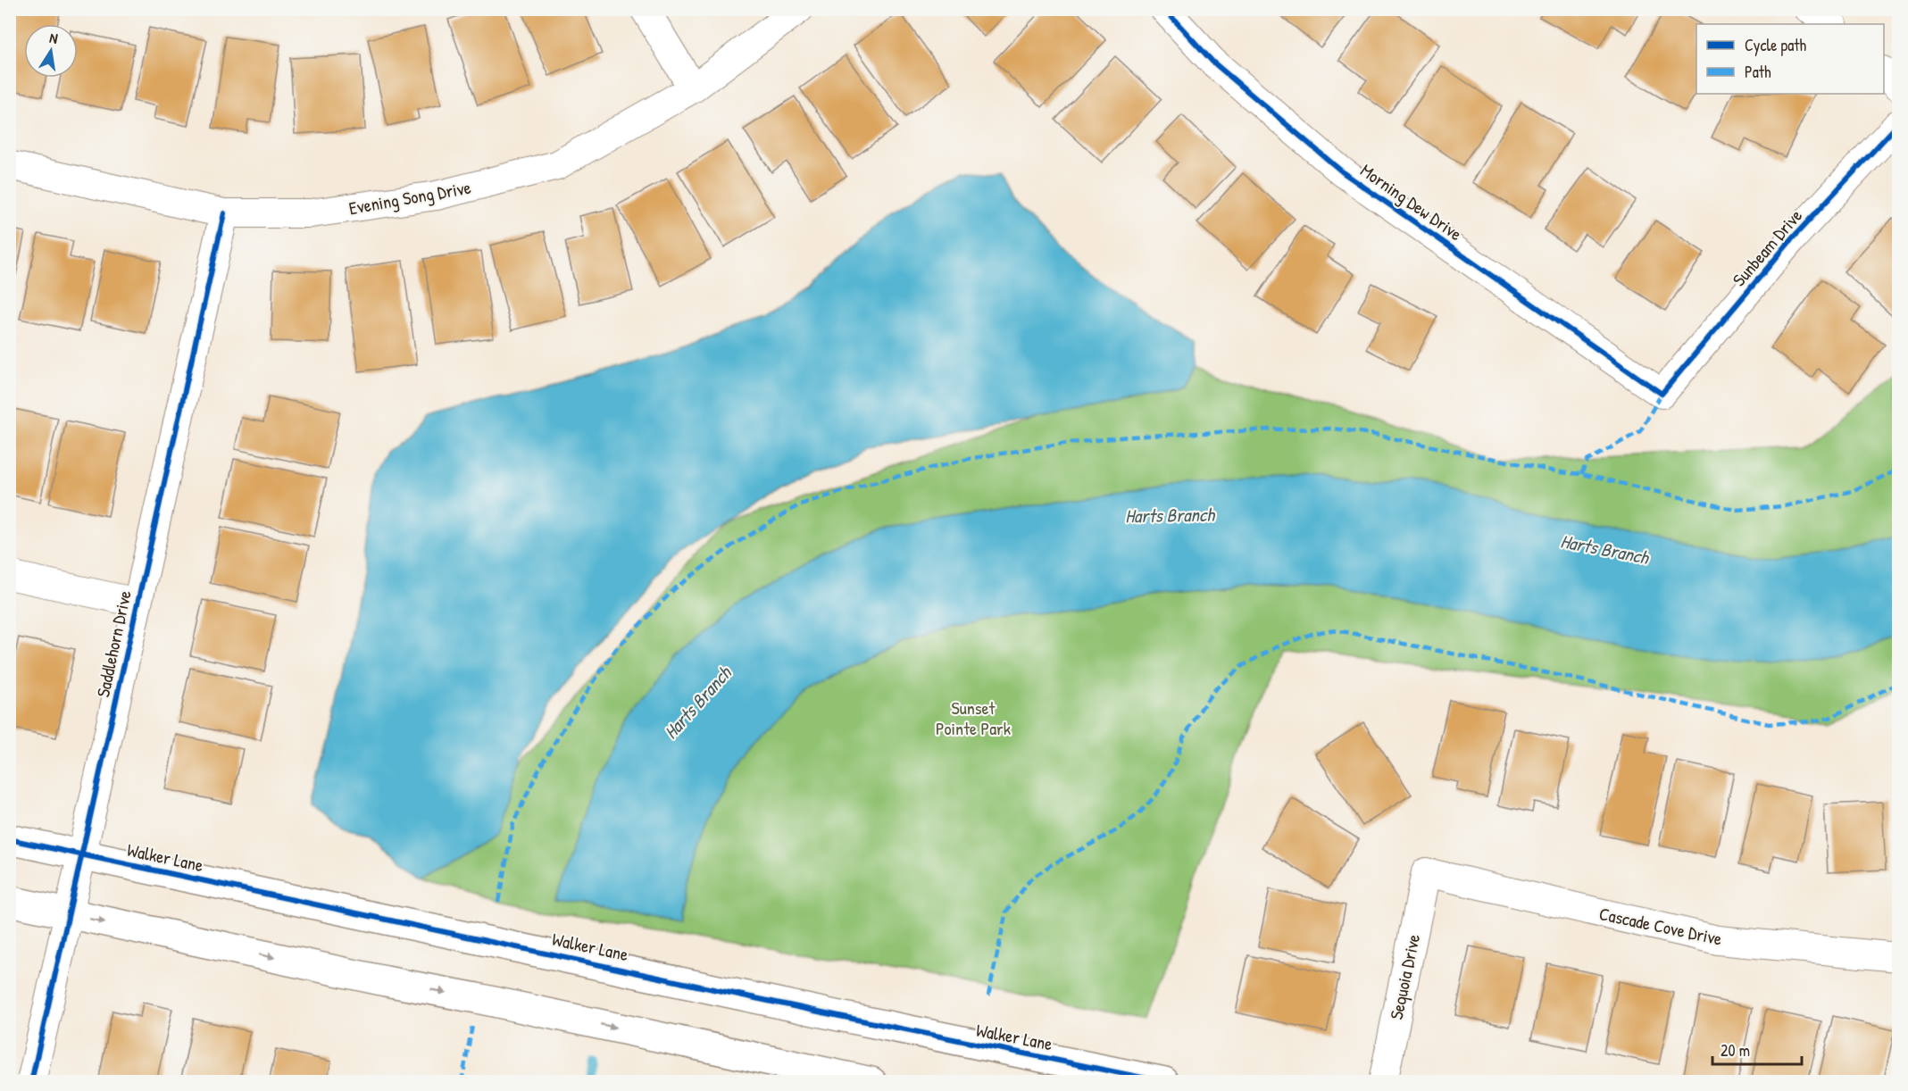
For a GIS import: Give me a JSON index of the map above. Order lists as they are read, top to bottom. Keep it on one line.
{"streets":{"street":["Evening Song Drive","Morning Dew Drive","Sunbeam Drive","Saddlehorn Drive","Walker Lane","Cascade Cove Drive","Sequoia Drive"]},"crossings":[["Evening Song Drive","Saddlehorn Drive"],["Morning Dew Drive","Sunbeam Drive"],["Saddlehorn Drive","Walker Lane"],["Cascade Cove Drive","Sequoia Drive"]],"water":["Harts Branch"],"parks":["Sunset Pointe Park"],"legend":["Cycle path","Path"],"scale_bar":"20 m","north":"top"}
